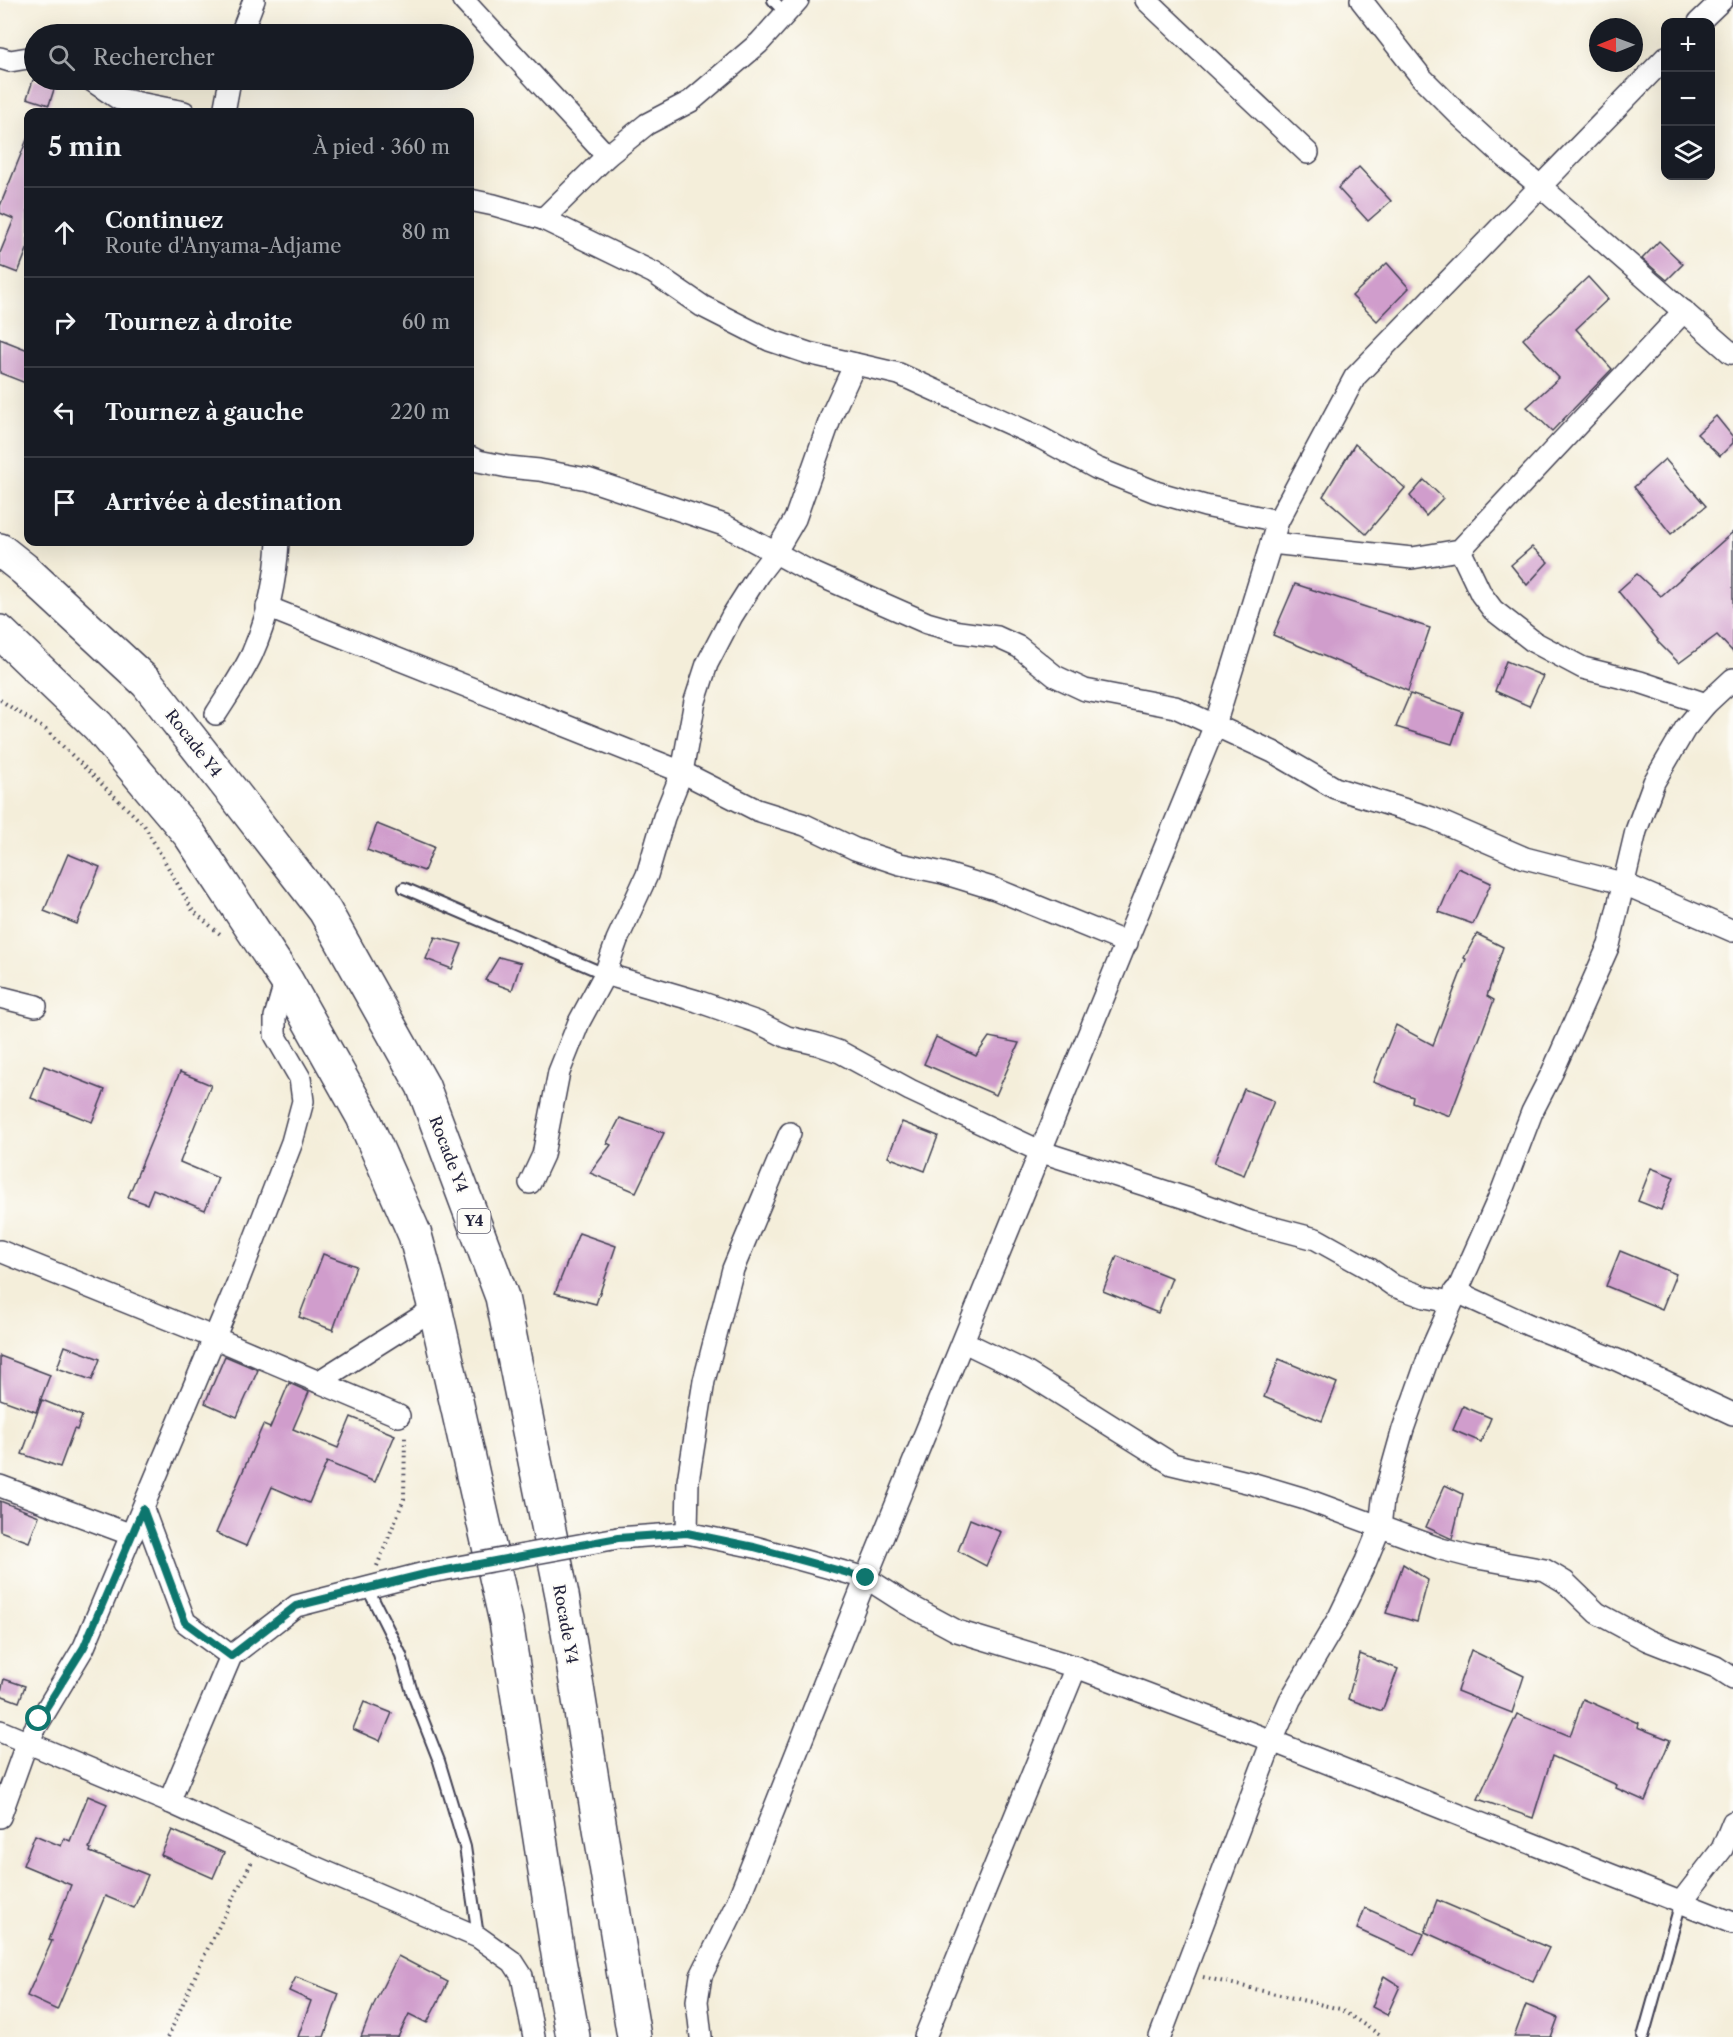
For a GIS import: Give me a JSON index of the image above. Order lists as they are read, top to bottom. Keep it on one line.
{"streets":{"highway":["Rocade Y4","Y4"]},"north":"left","page":{"map_buttons":["+","−"],"search":"Rechercher","heading":["5 min","À pied · 360 m"],"list":[["Continuez","Route d'Anyama-Adjame","80 m"],["Tournez à droite","60 m"],["Tournez à gauche","220 m"],"Arrivée à destination"]}}
